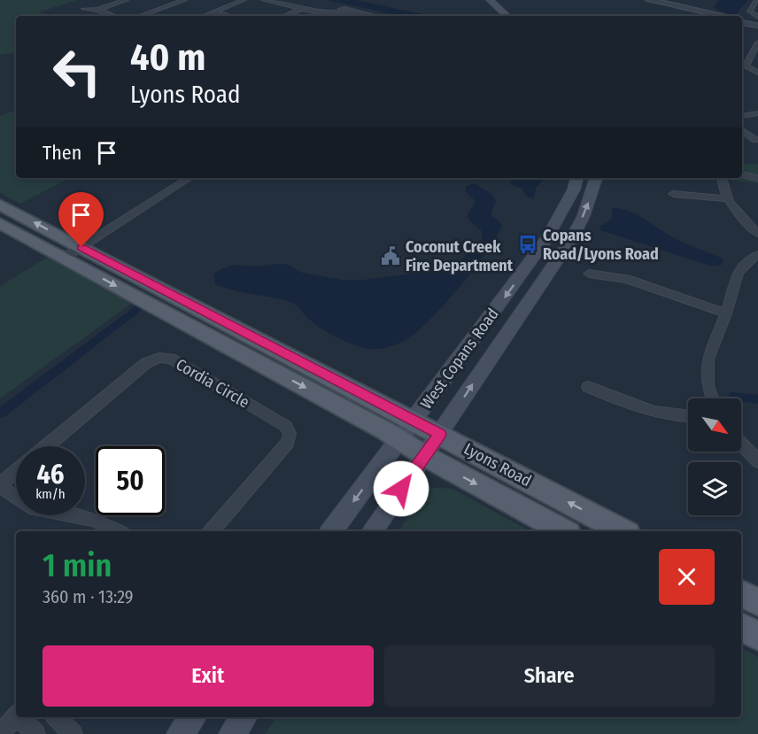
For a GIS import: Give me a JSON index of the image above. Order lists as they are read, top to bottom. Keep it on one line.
{"streets":{"main road":["West Copans Road","Lyons Road"],"street":["Cordia Circle"]},"crossings":[["West Copans Road","Lyons Road"]],"places":{"bus stop":["Copans Road/Lyons Road"],"public building":["Coconut Creek Fire Department"]},"north":"bottom right","page":{"turn":["40 m","Lyons Road"],"then":"Then","speed":"46 km/h","limit":"50","heading":["1 min","360 m · 13:29"],"buttons":["Exit","Share"]}}
